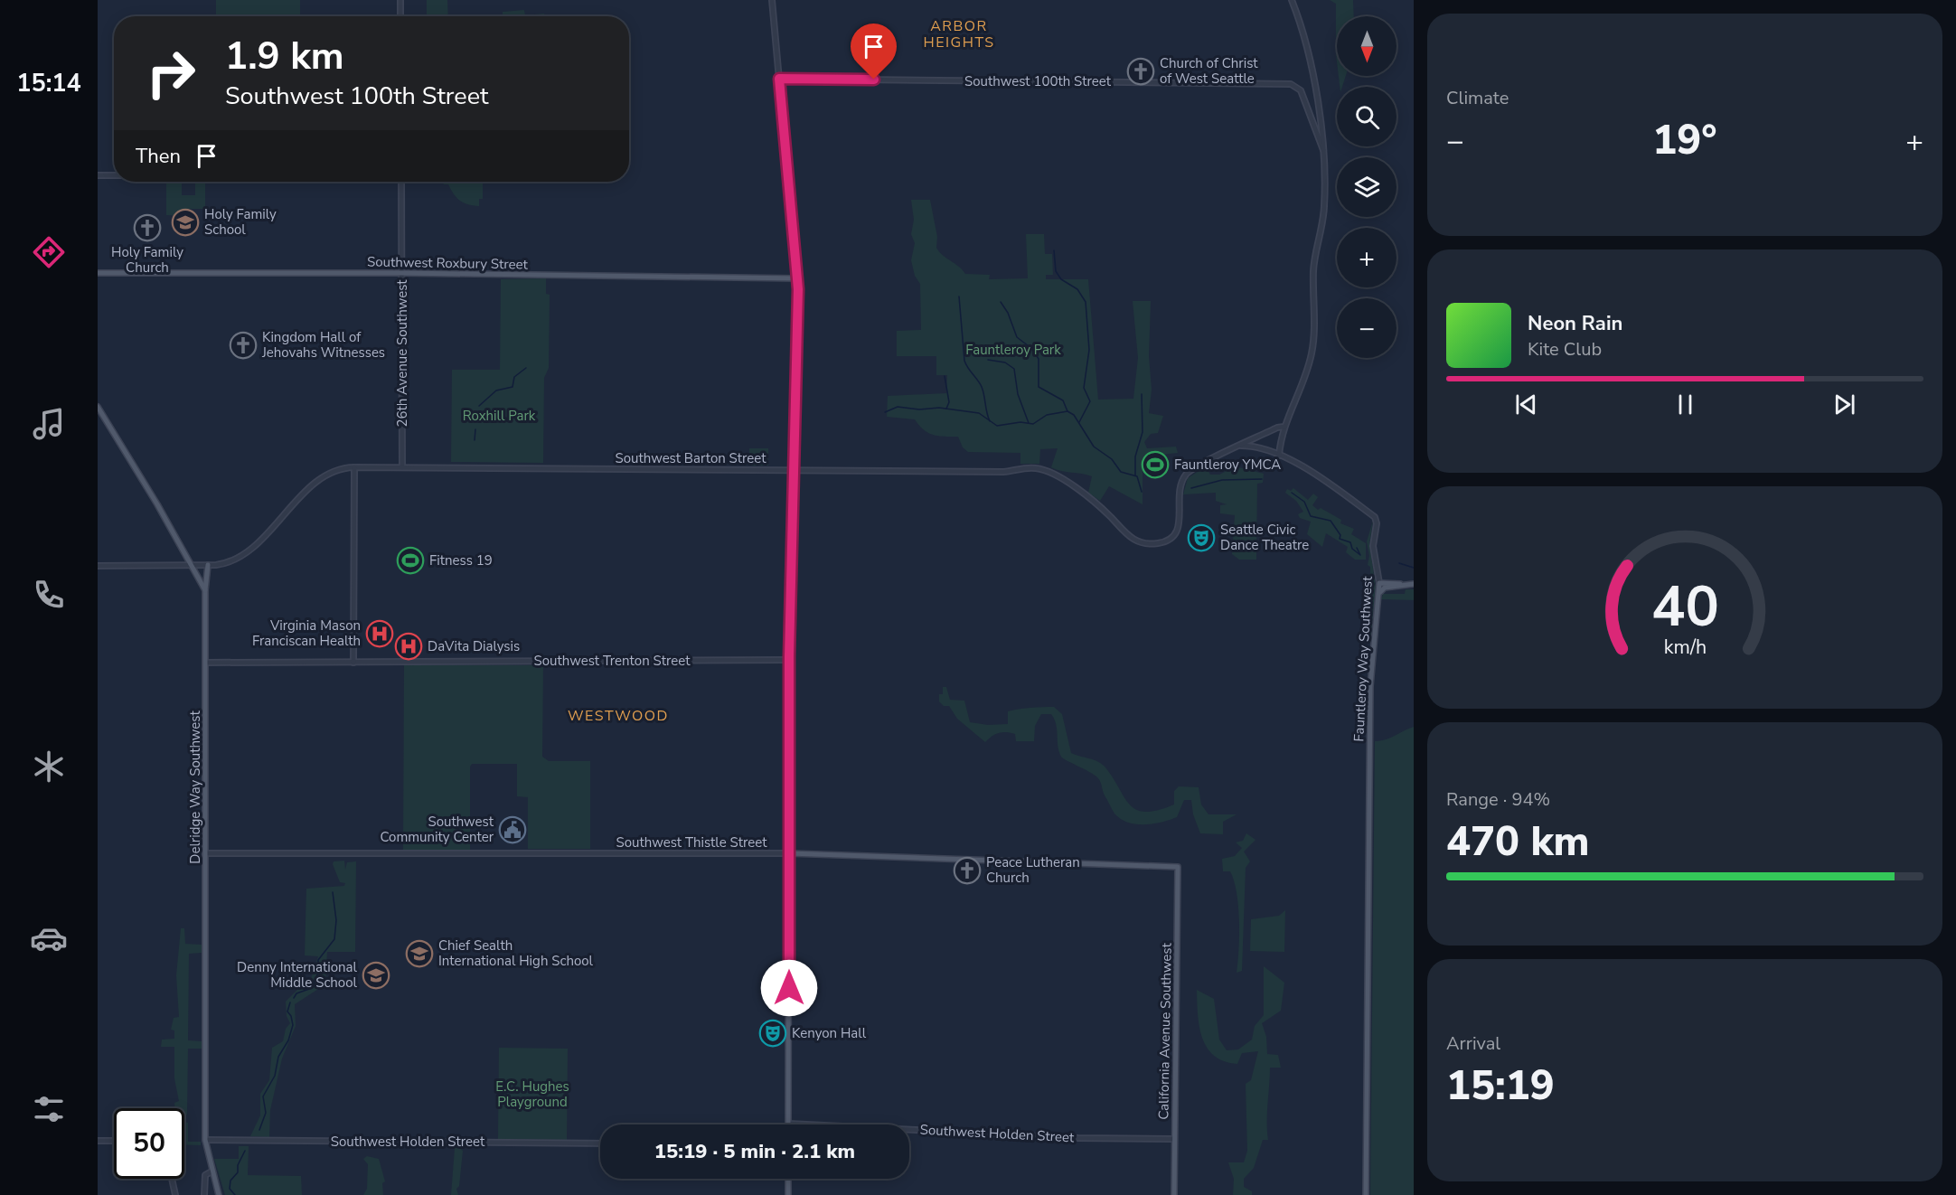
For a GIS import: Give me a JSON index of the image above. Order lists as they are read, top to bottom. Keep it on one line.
{"streets":{"main road":["Southwest Roxbury Street","Fauntleroy Way Southwest","Delridge Way Southwest","Southwest Thistle Street","California Avenue Southwest"],"street":["Southwest 100th Street","26th Avenue Southwest","Southwest Barton Street","Southwest Trenton Street","Southwest Holden Street"]},"crossings":[["Southwest Roxbury Street","26th Avenue Southwest"],["26th Avenue Southwest","Southwest Barton Street"],["Southwest Trenton Street","Delridge Way Southwest"],["Delridge Way Southwest","Southwest Thistle Street"],["Delridge Way Southwest","Southwest Holden Street"],["Southwest Thistle Street","California Avenue Southwest"],["California Avenue Southwest","Southwest Holden Street"]],"districts":["ARBOR HEIGHTS","WESTWOOD"],"parks":["Fauntleroy Park","Roxhill Park","E.C. Hughes Playground"],"places":{"church":["Church of Christ of West Seattle","Holy Family Church","Kingdom Hall of Jehovahs Witnesses","Peace Lutheran Church"],"school or university":["Holy Family School","Chief Sealth International High School","Denny International Middle School"],"sports":["Fauntleroy YMCA","Fitness 19"],"theatre":["Seattle Civic Dance Theatre","Kenyon Hall"],"hospital":["Virginia Mason Franciscan Health","DaVita Dialysis"],"public building":["Southwest Community Center"]},"north":"bottom","page":{"tabs":"15:14","tile":["Climate",["Range · 94%","470 km"],["Arrival","15:19"]],"map_buttons":["+","−"],"turn":["1.9 km","Southwest 100th Street"],"heat":["−","19°","+"],"then":"Then","song":["Neon Rain","Kite Club"],"limit":"50","trip":"15:19 · 5 min · 2.1 km","gauge":["40","km/h"]}}
